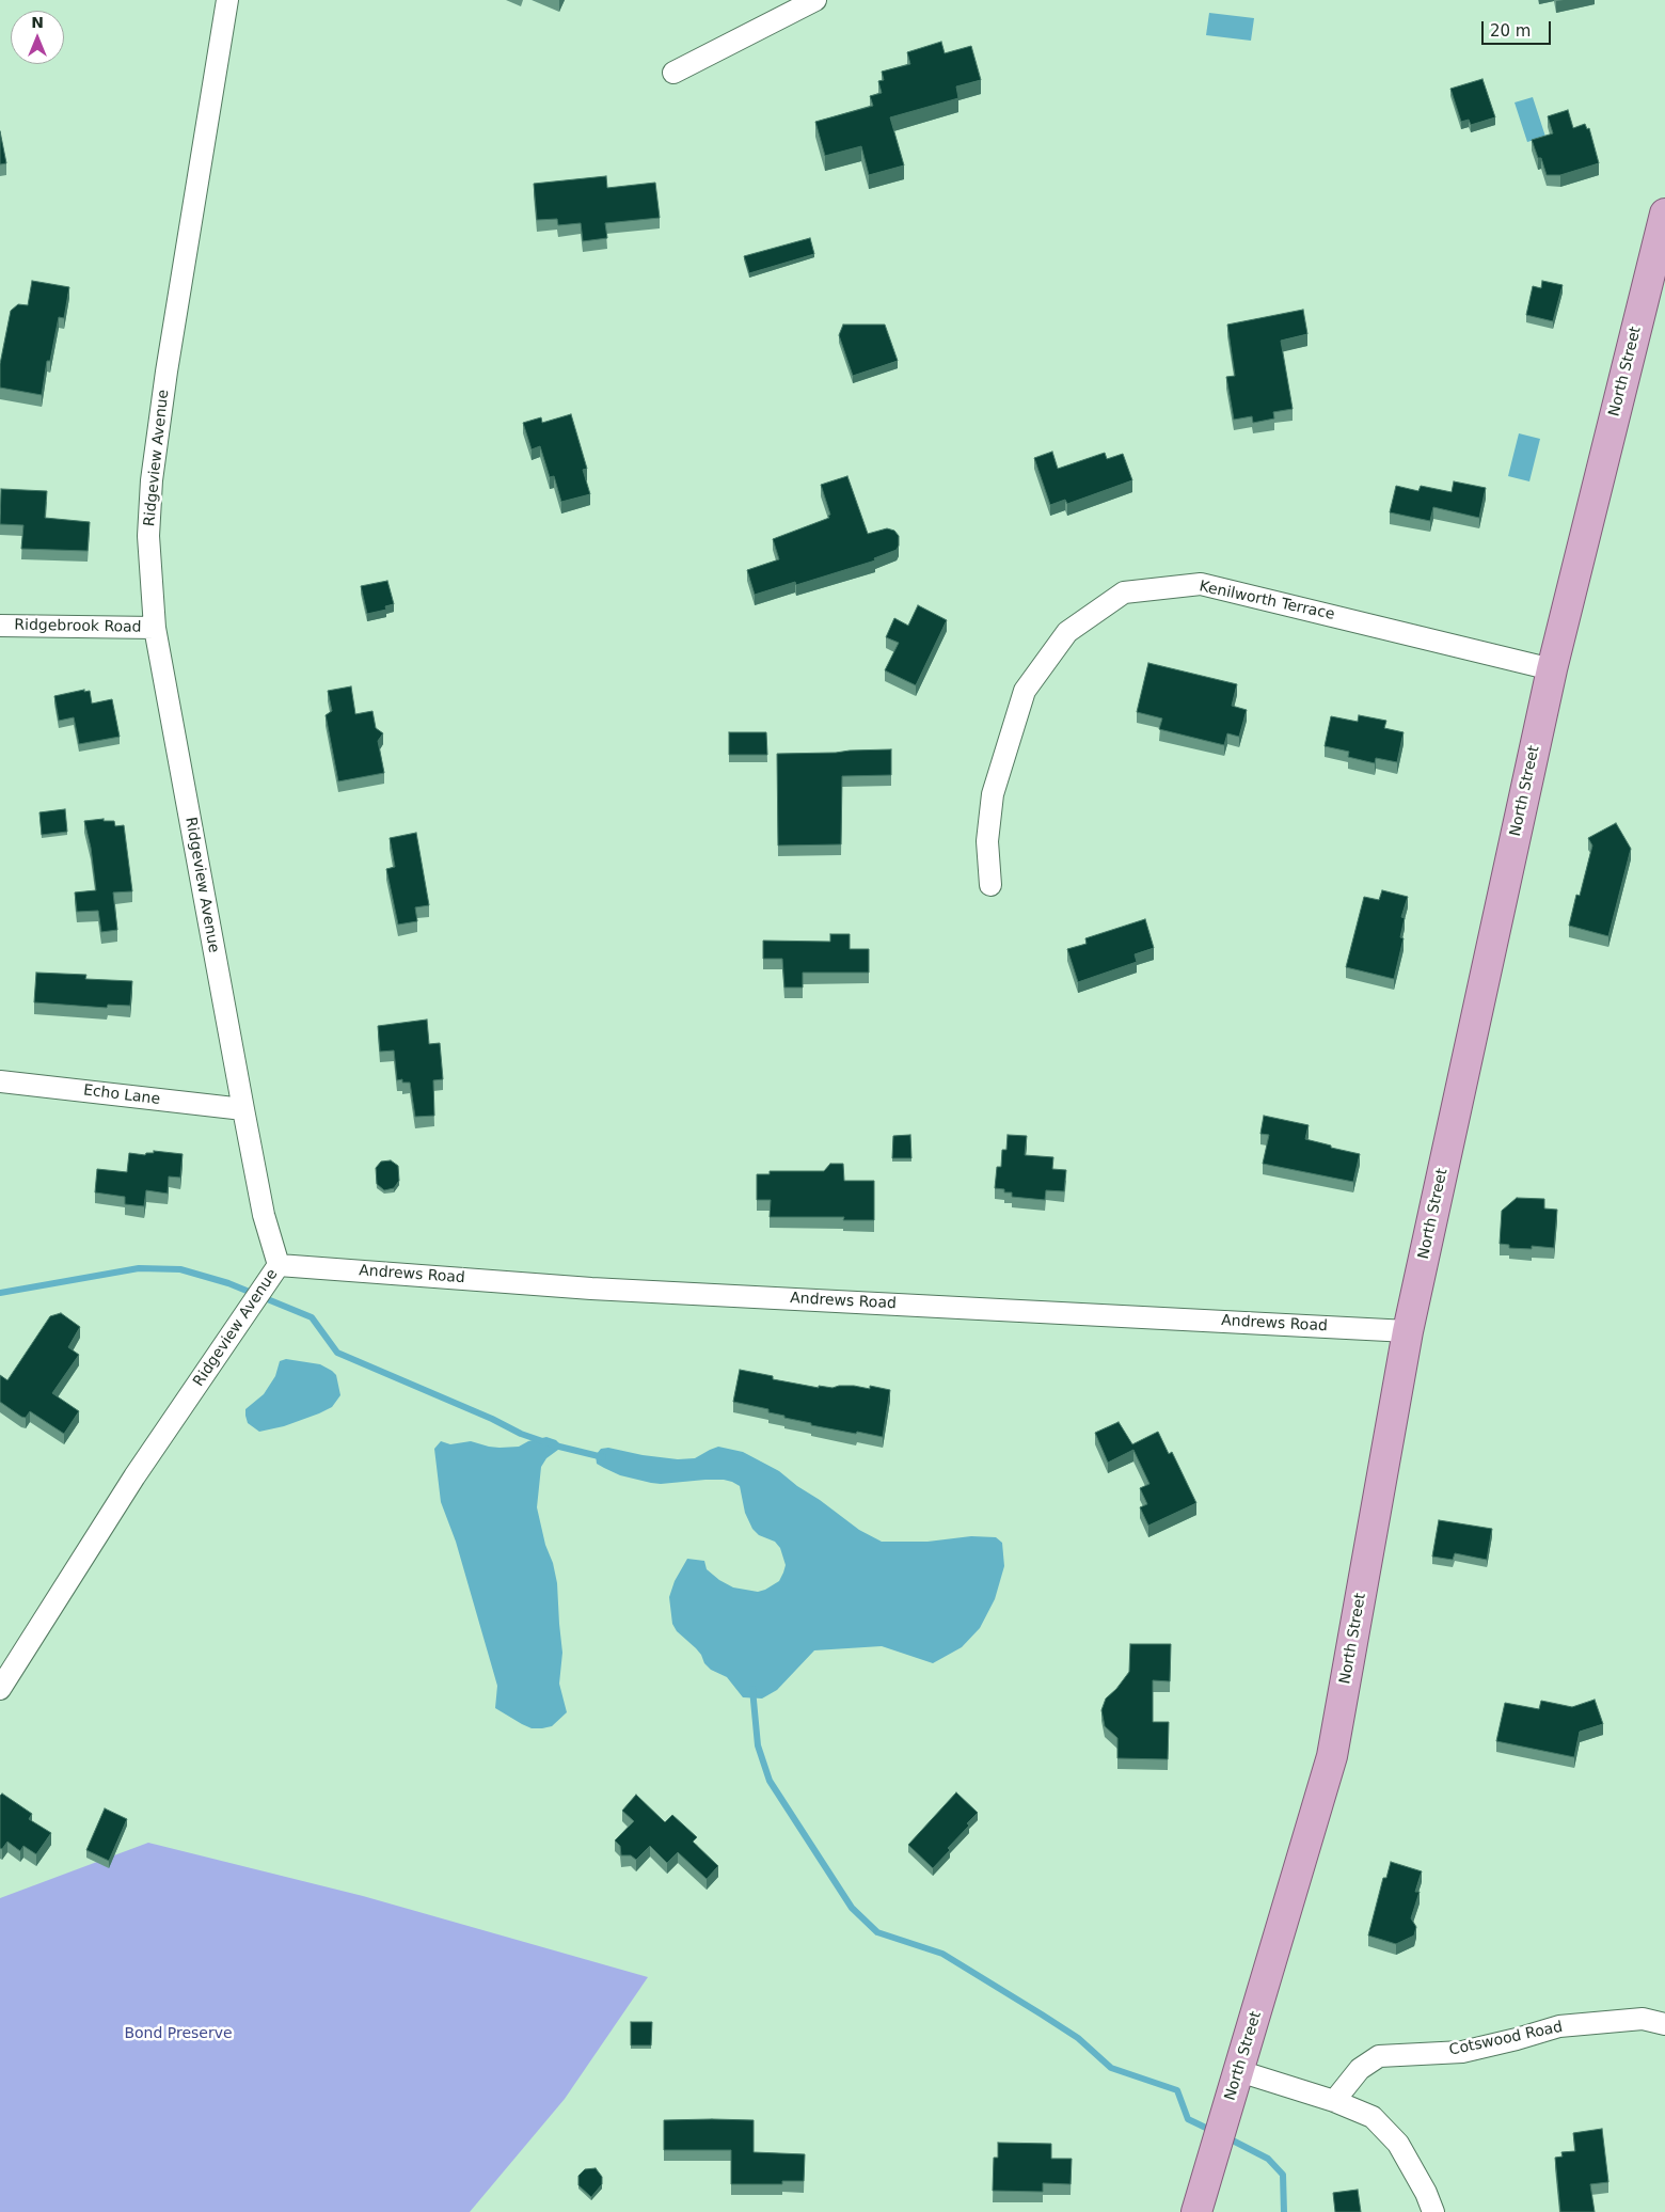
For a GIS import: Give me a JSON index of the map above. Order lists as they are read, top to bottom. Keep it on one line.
{"streets":{"main road":["North Street"],"street":["Ridgeview Avenue","Kenilworth Terrace","Ridgebrook Road","Echo Lane","Andrews Road","Cotswood Road"]},"crossings":[["North Street","Kenilworth Terrace"],["North Street","Andrews Road"],["Ridgeview Avenue","Ridgebrook Road"],["Ridgeview Avenue","Echo Lane"],["Ridgeview Avenue","Andrews Road"]],"parks":["Bond Preserve"],"scale_bar":"20 m","north":"top"}
